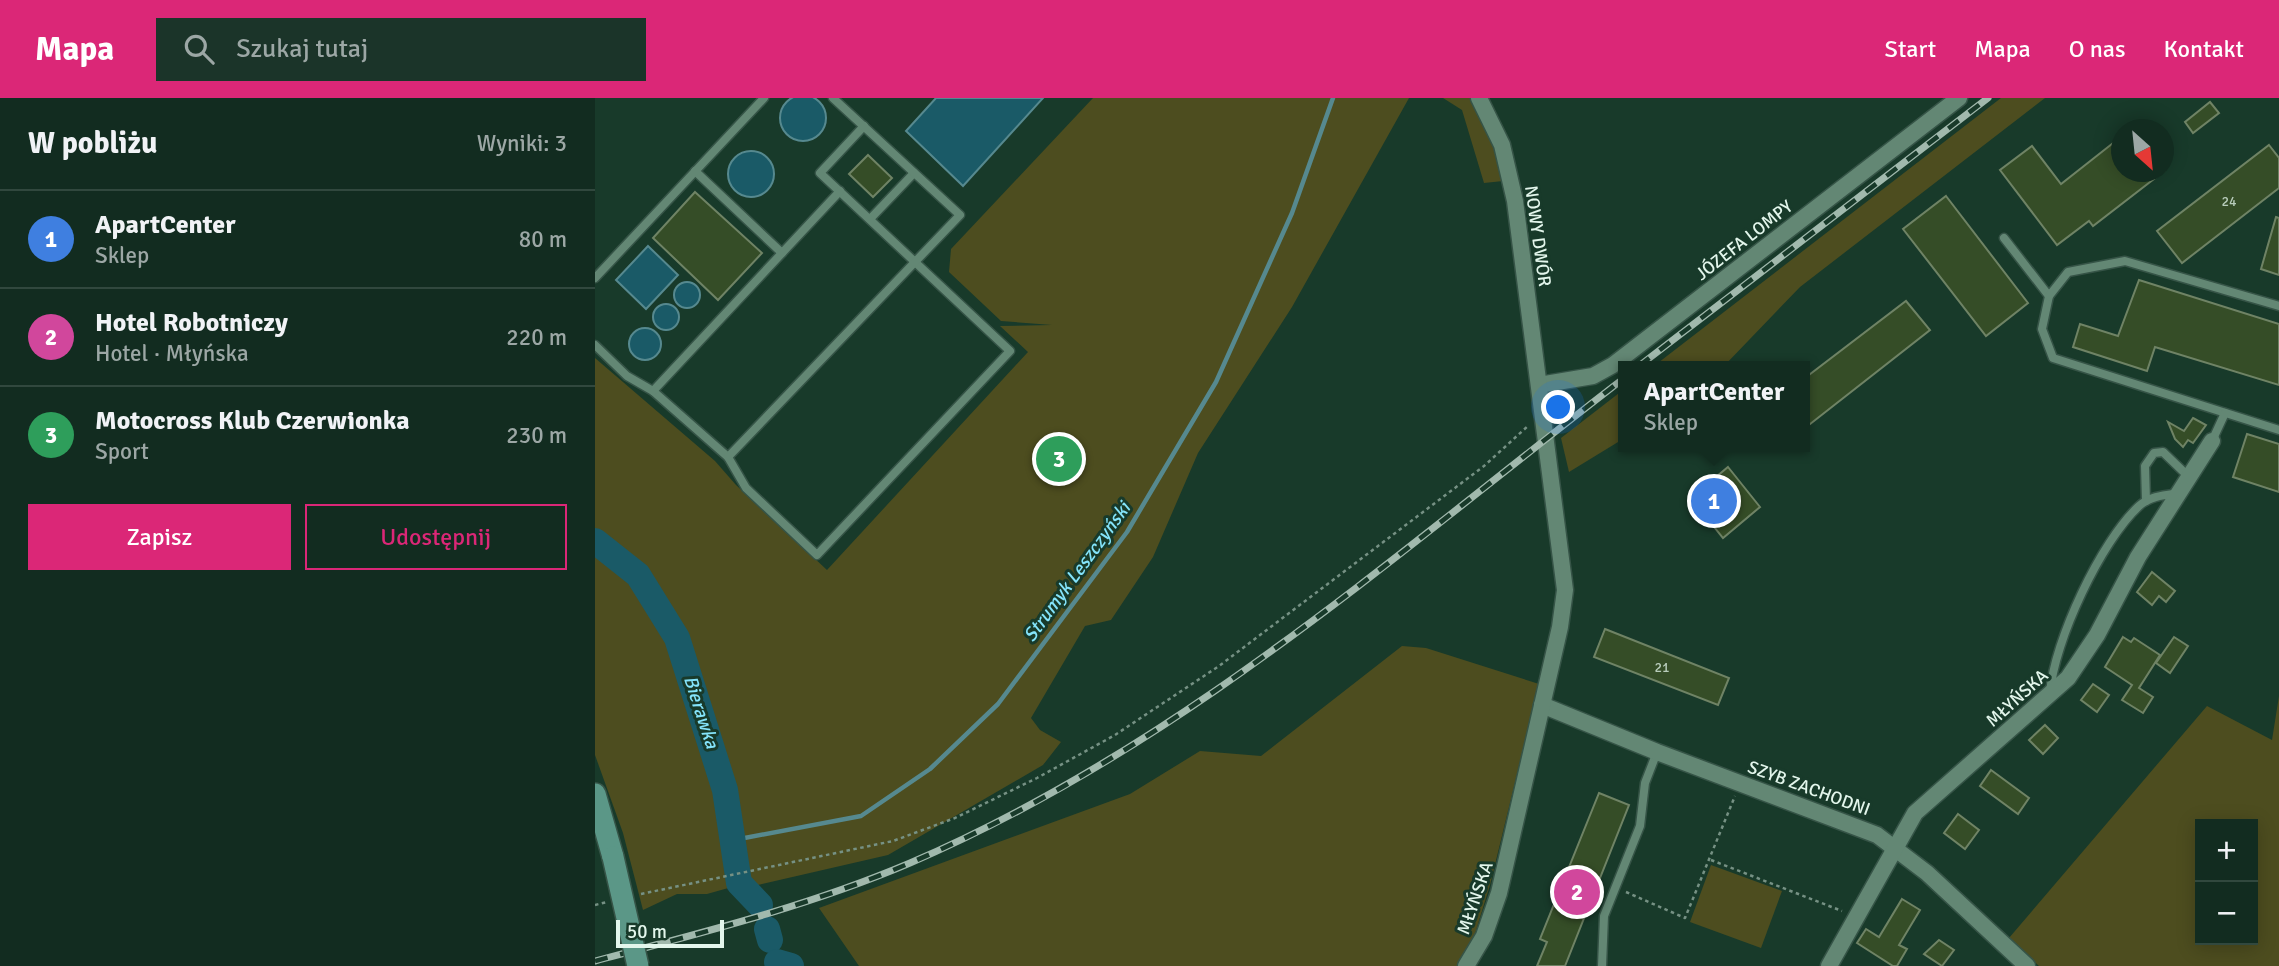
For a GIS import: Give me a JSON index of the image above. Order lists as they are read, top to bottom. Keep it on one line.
{"streets":{"street":["NOWY DWÓR","JÓZEFA LOMPY","MŁYŃSKA","SZYB ZACHODNI"]},"crossings":[["NOWY DWÓR","JÓZEFA LOMPY"],["NOWY DWÓR","MŁYŃSKA"],["JÓZEFA LOMPY","MŁYŃSKA"],["MŁYŃSKA","SZYB ZACHODNI"]],"water":["Strumyk Leszczyński","Bierawka"],"house_numbers":["24","21"],"scale_bar":"50 m","north":"bottom right","page":{"header":"Mapa","search":"Szukaj tutaj","nav":["Start","Mapa","O nas","Kontakt"],"heading":["W pobliżu","Wyniki: 3"],"list":[{"mark":"1","name":"ApartCenter","note":"Sklep","value":"80 m"},{"mark":"2","name":"Hotel Robotniczy","note":"Hotel · Młyńska","value":"220 m"},{"mark":"3","name":"Motocross Klub Czerwionka","note":"Sport","value":"230 m"}],"popup":["ApartCenter","Sklep"],"pins":["3","1","2"],"buttons":["Zapisz","Udostępnij"],"map_buttons":["+","−"],"scale":"50 m"}}
